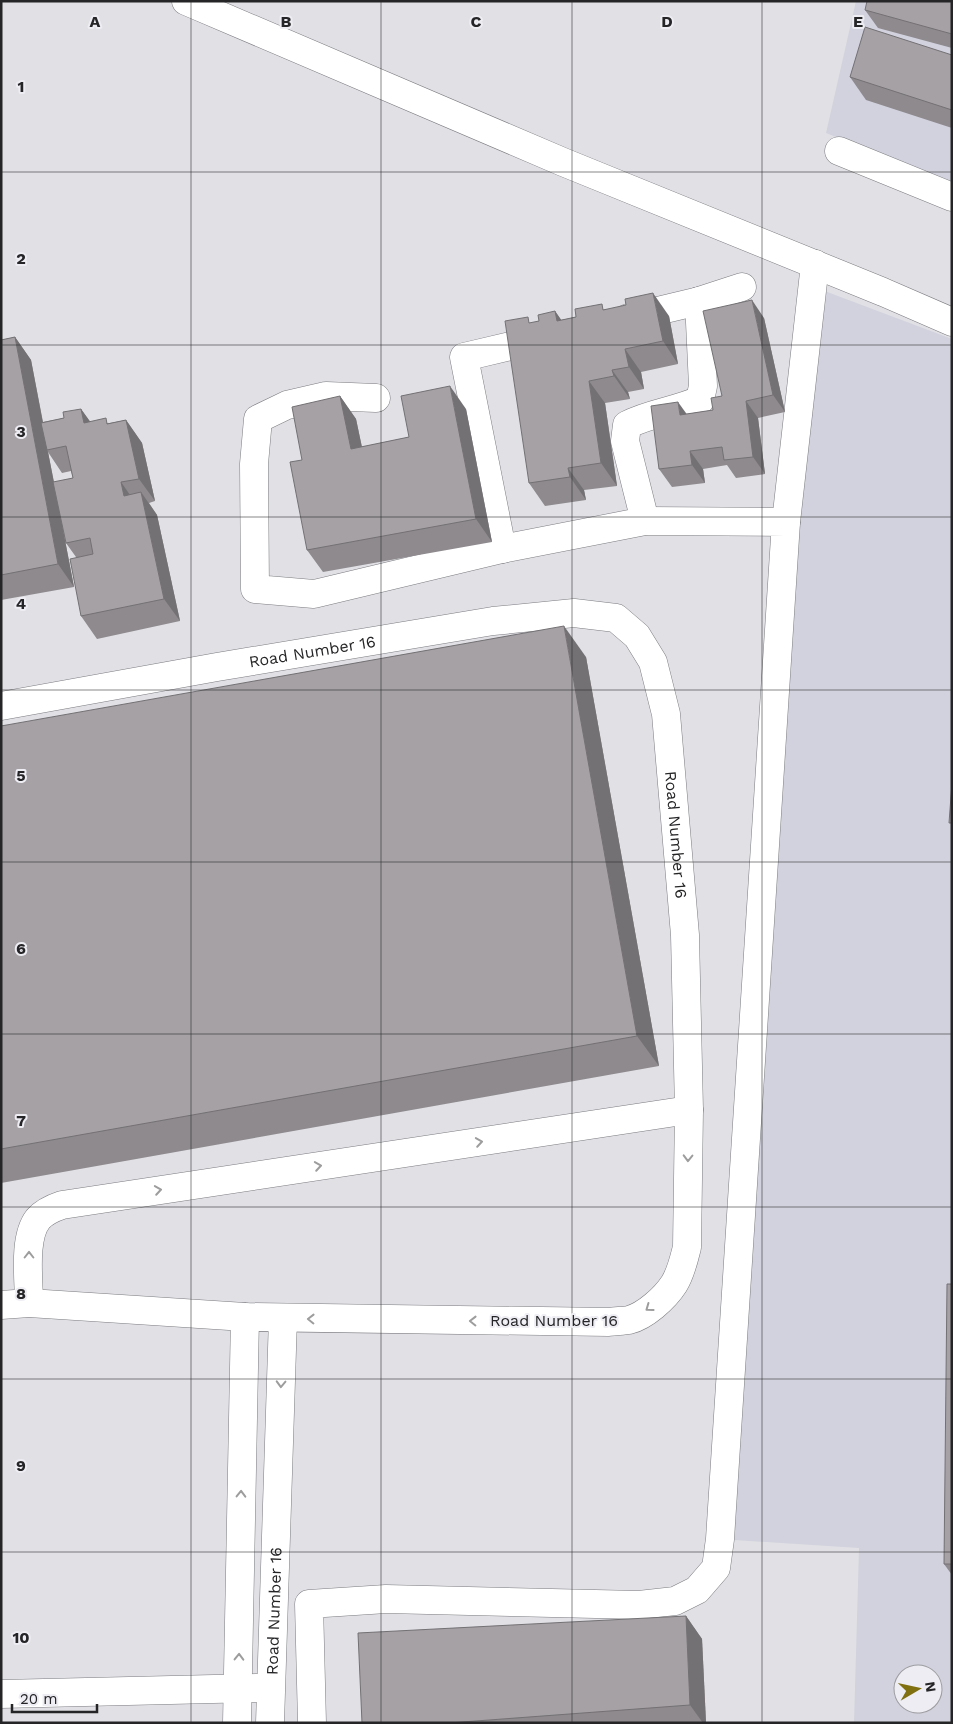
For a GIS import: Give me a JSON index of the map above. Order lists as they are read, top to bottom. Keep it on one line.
{"streets":{"street":["Road Number 16"]},"scale_bar":"20 m","north":"right","grid":{"columns":["A","B","C","D","E"],"rows":["1","2","3","4","5","6","7","8","9","10"]}}
